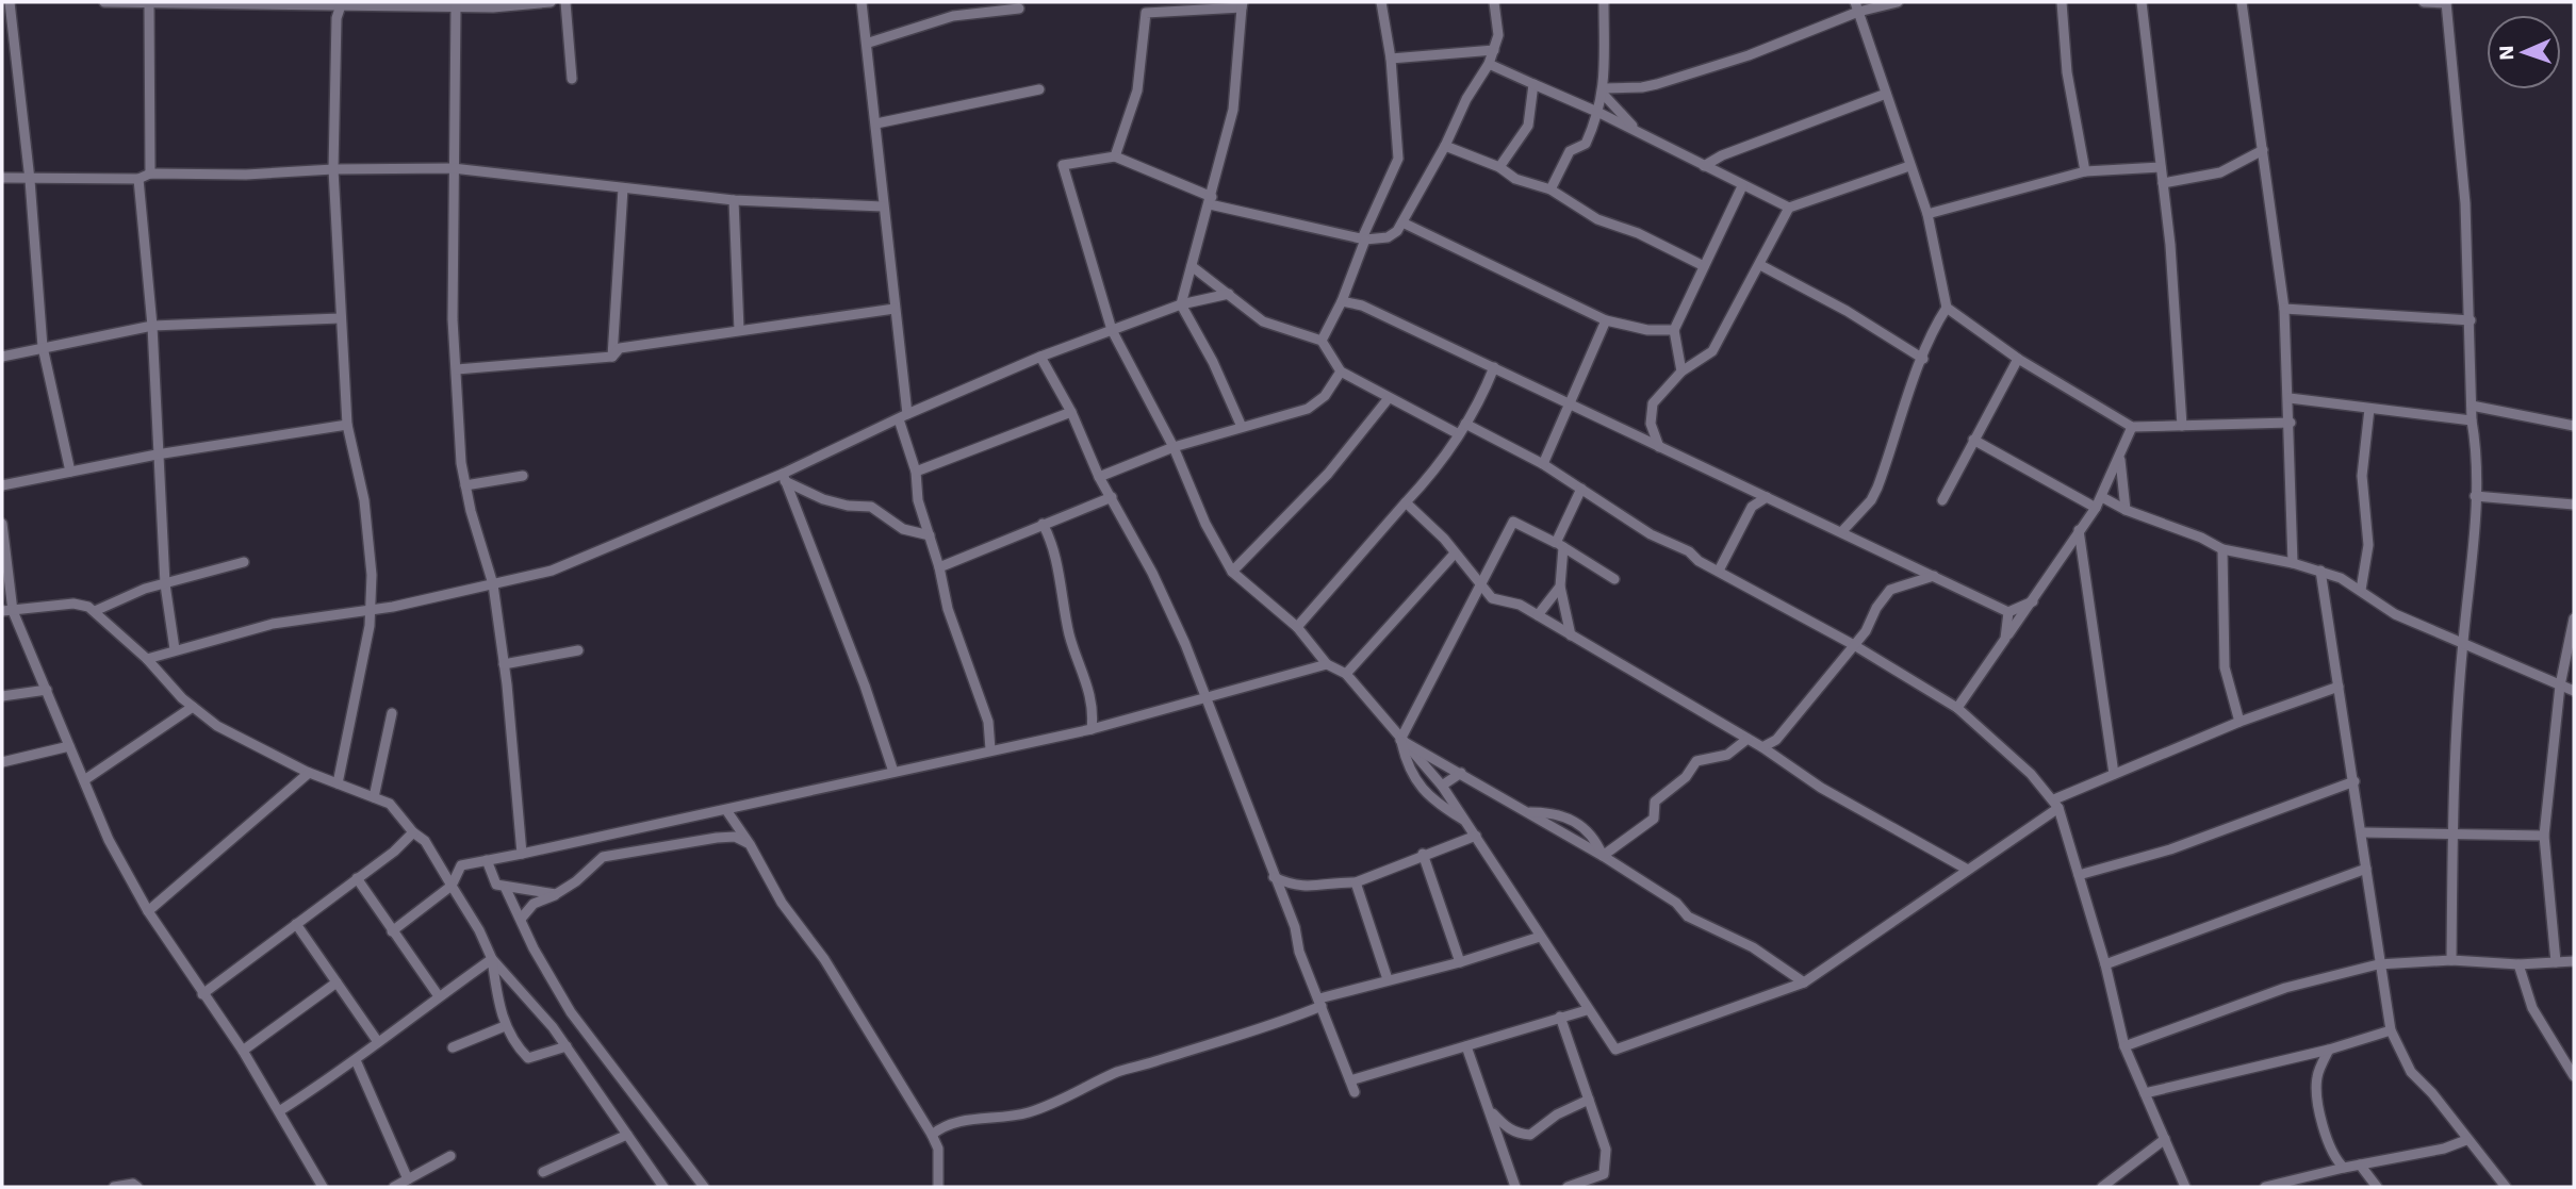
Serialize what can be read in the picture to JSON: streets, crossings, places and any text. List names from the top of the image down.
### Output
{
  "north": "left"
}
